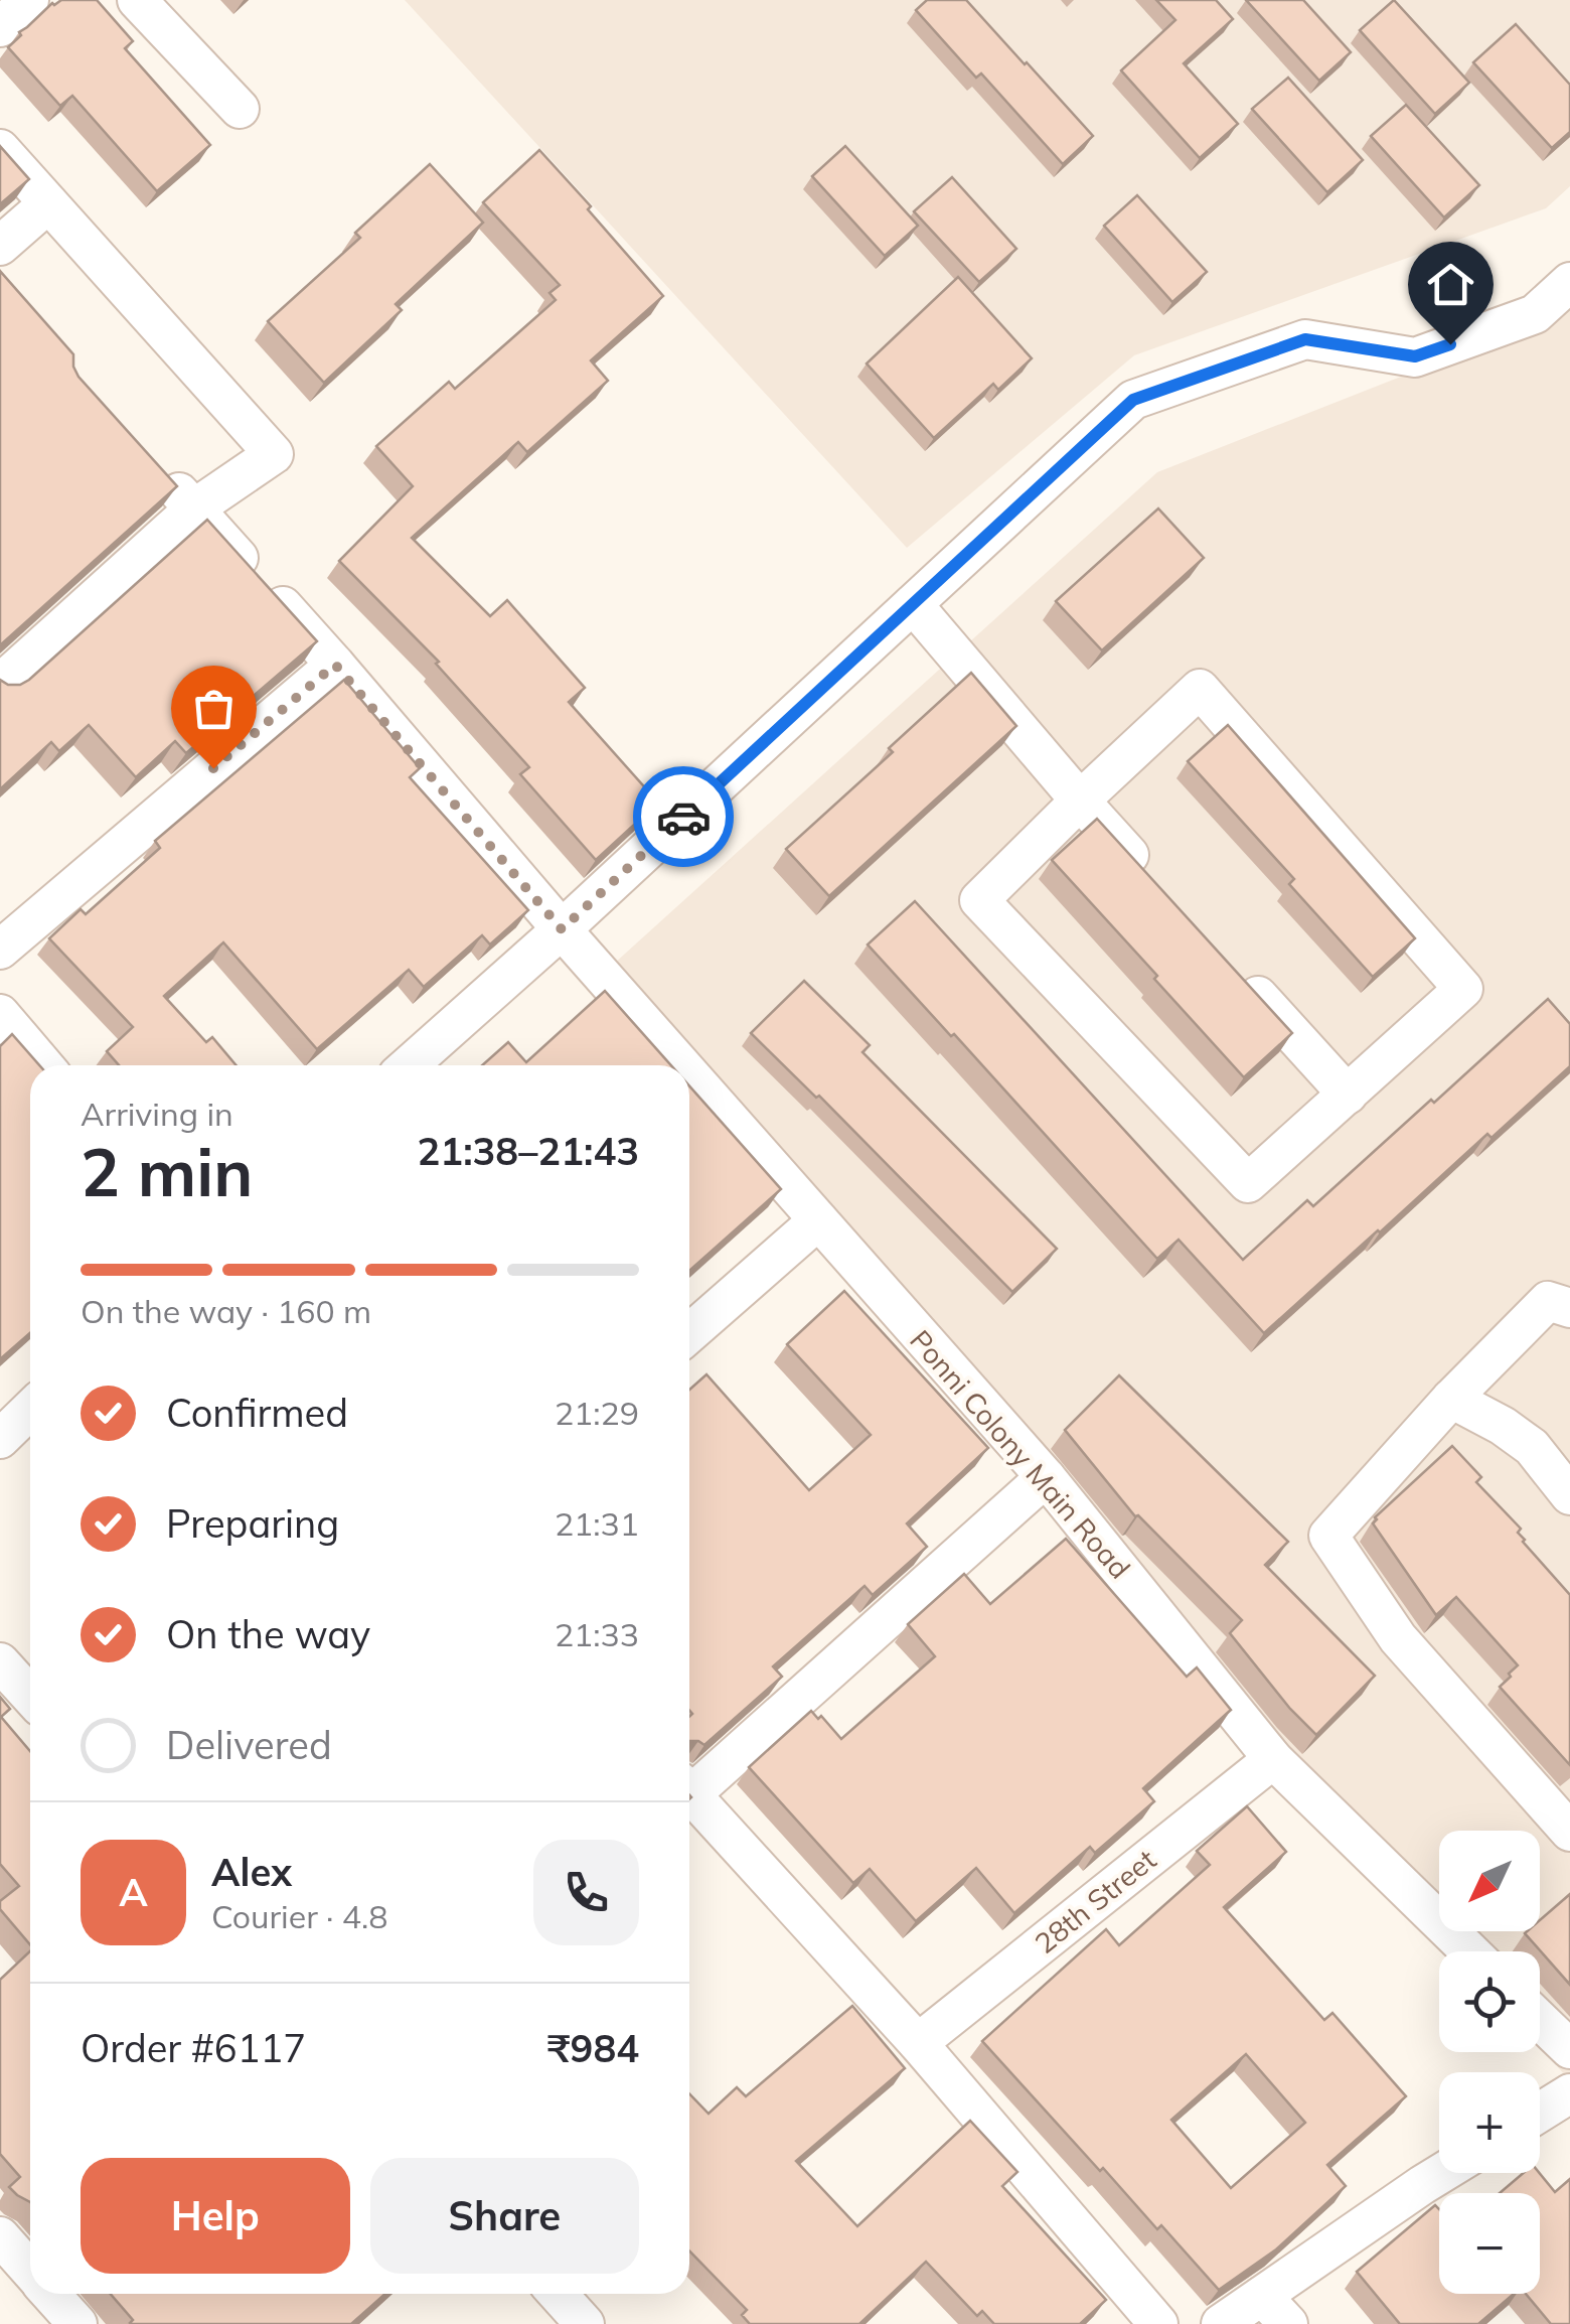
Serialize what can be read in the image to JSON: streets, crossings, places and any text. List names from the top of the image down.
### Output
{
  "streets": {
    "street": ["Ponni Colony Main Road", "28th Street"]
  },
  "crossings": [
    ["Ponni Colony Main Road", "28th Street"]
  ],
  "north": "bottom left",
  "page": {
    "heading": ["2 min", "Arriving in", "21:38–21:43"],
    "panel": [
      "Alex",
      "Courier · 4.8",
      "Order #6117",
      "₹984"
    ],
    "bar": "On the way · 160 m",
    "list": [
      ["Confirmed", "21:29"],
      ["Preparing", "21:31"],
      ["On the way", "21:33"],
      "Delivered"
    ],
    "map_buttons": ["+", "−"],
    "round": "A",
    "buttons": ["Help", "Share"]
  }
}
